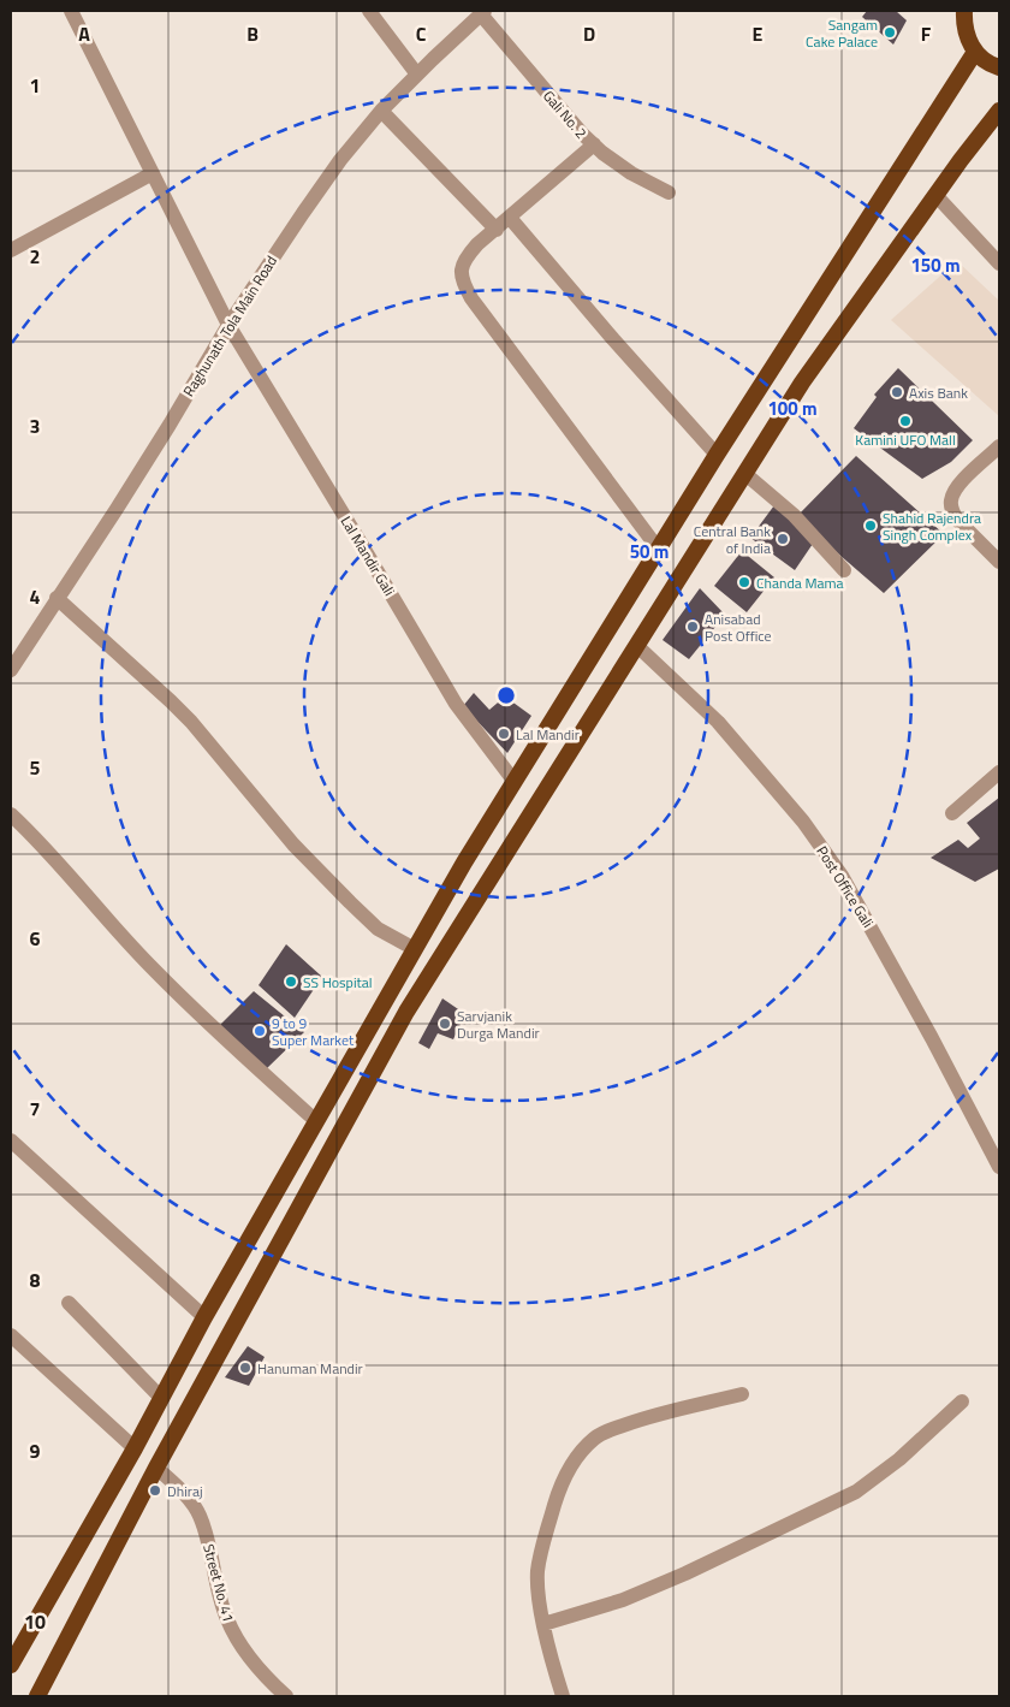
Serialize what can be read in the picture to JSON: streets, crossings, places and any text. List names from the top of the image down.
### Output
{
  "streets": {
    "street": [
      "Gali No. 2",
      "Raghunath Tola Main Road",
      "Lal Mandir Gali",
      "Post Office Gali",
      "Street No. 41"
    ]
  },
  "crossings": [
    ["Gali No. 2", "Raghunath Tola Main Road"],
    ["Raghunath Tola Main Road", "Lal Mandir Gali"]
  ],
  "places": [
    "Sangam Cake Palace",
    "Axis Bank",
    "Kamini UFO Mall",
    "Shahid Rajendra Singh Complex",
    "Central Bank of India",
    "Chanda Mama",
    "Anisabad Post Office",
    "Lal Mandir",
    "SS Hospital",
    "Sarvjanik Durga Mandir",
    "9 to 9 Super Market",
    "Hanuman Mandir",
    "Dhiraj"
  ],
  "grid": {
    "columns": [
      "A",
      "B",
      "C",
      "D",
      "E",
      "F"
    ],
    "rows": [
      "1",
      "2",
      "3",
      "4",
      "5",
      "6",
      "7",
      "8",
      "9",
      "10"
    ]
  },
  "rings": ["150 m", "100 m", "50 m"]
}
